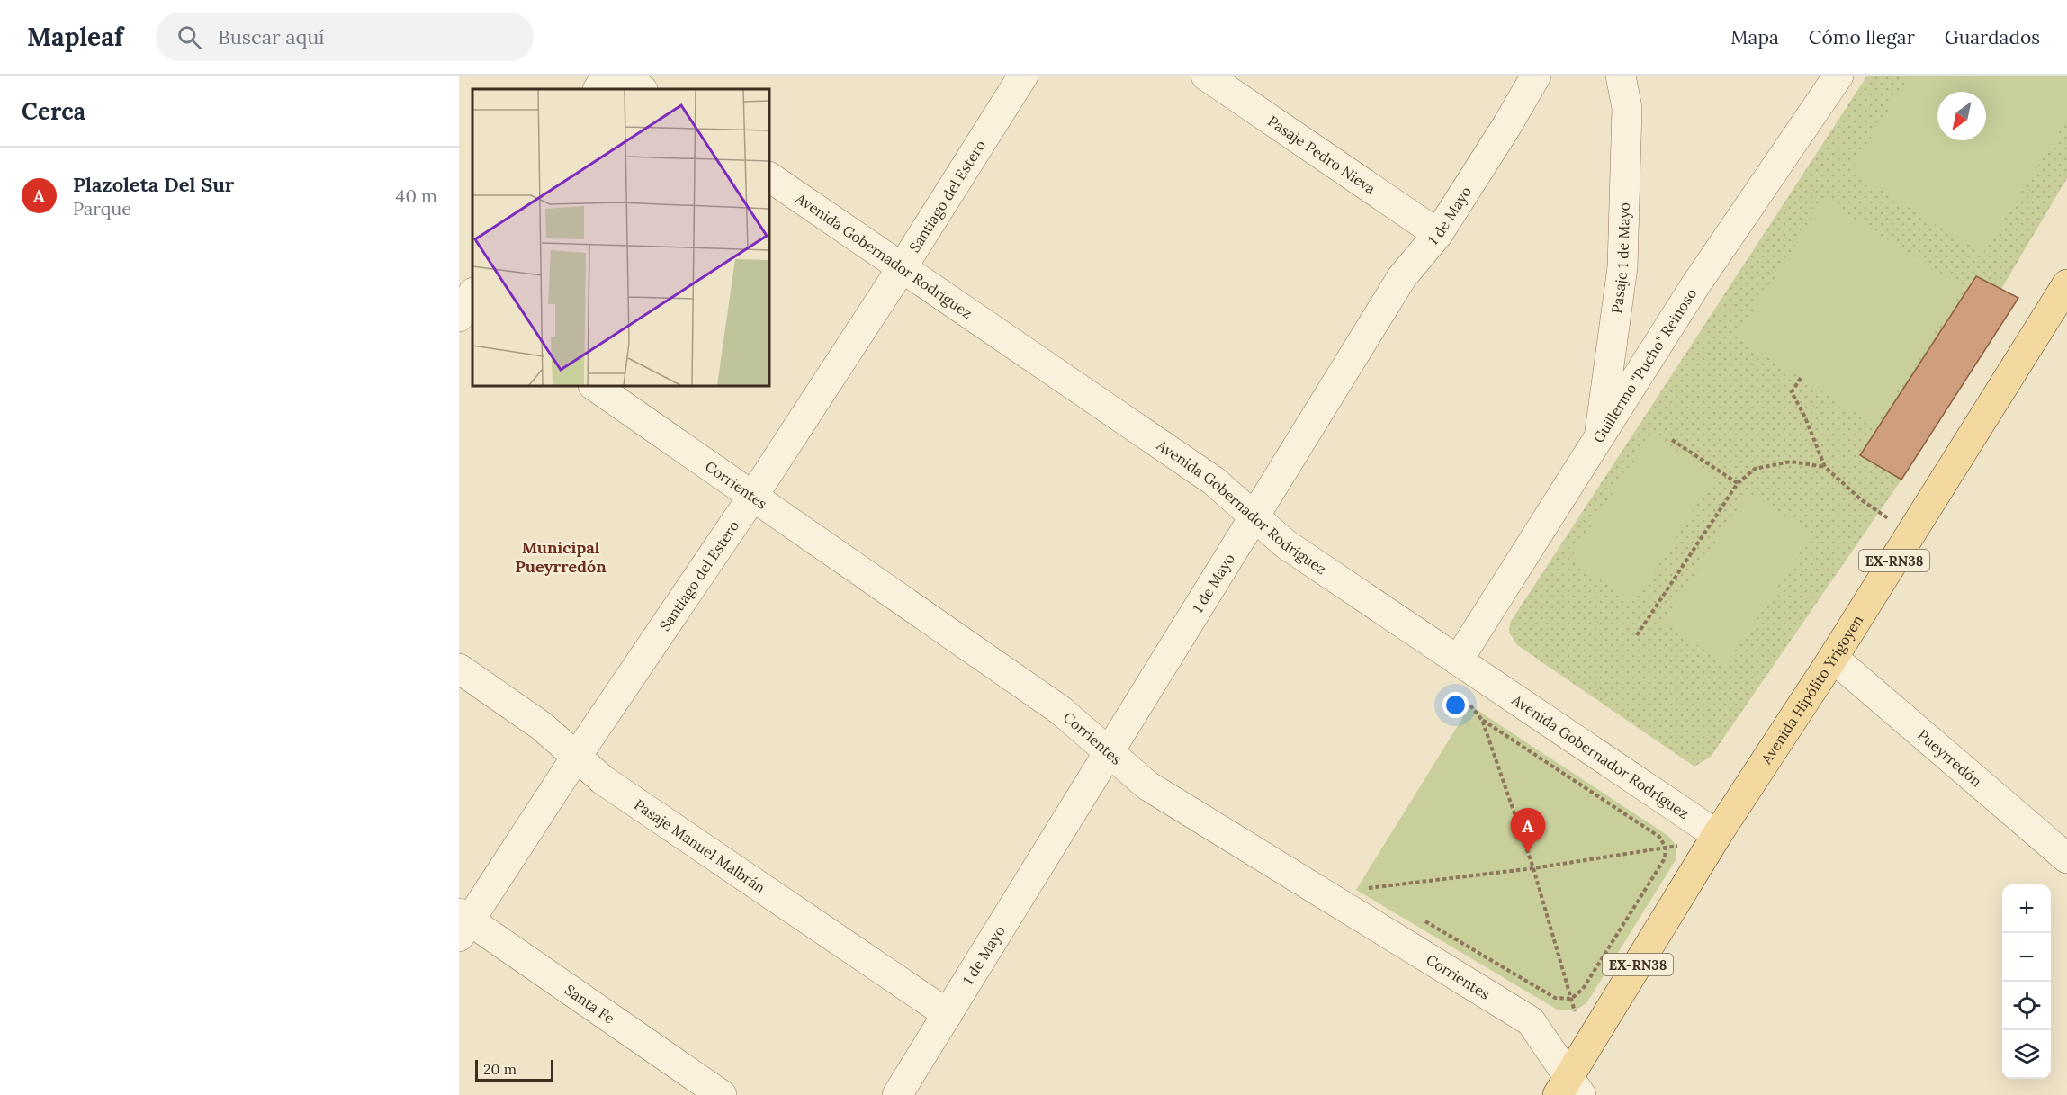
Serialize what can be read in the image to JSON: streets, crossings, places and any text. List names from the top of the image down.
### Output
{
  "streets": {
    "main road": ["EX-RN38", "Avenida Hipólito Yrigoyen"],
    "street": [
      "Pasaje Pedro Nieva",
      "Santiago del Estero",
      "1 de Mayo",
      "Avenida Gobernador Rodríguez",
      "Pasaje 1 de Mayo",
      "Guillermo \"Pucho\" Reinoso",
      "Corrientes",
      "Pueyrredón",
      "Pasaje Manuel Malbrán",
      "Santa Fe"
    ]
  },
  "crossings": [
    ["Pasaje Pedro Nieva", "1 de Mayo"],
    ["Santiago del Estero", "Avenida Gobernador Rodríguez"],
    ["Santiago del Estero", "Corrientes"],
    ["Santiago del Estero", "Pasaje Manuel Malbrán"],
    ["Santiago del Estero", "Santa Fe"],
    ["1 de Mayo", "Avenida Gobernador Rodríguez"],
    ["1 de Mayo", "Corrientes"],
    ["1 de Mayo", "Pasaje Manuel Malbrán"],
    ["Avenida Gobernador Rodríguez", "Guillermo \"Pucho\" Reinoso"],
    ["Avenida Gobernador Rodríguez", "Avenida Hipólito Yrigoyen"],
    ["Pasaje 1 de Mayo", "Guillermo \"Pucho\" Reinoso"],
    ["Corrientes", "Avenida Hipólito Yrigoyen"],
    ["Avenida Hipólito Yrigoyen", "Pueyrredón"]
  ],
  "districts": ["Municipal Pueyrredón"],
  "scale_bar": "20 m",
  "north": "bottom left",
  "page": {
    "header": "Mapleaf",
    "search": "Buscar aquí",
    "nav": ["Mapa", "Cómo llegar", "Guardados"],
    "heading": "Cerca",
    "list": [
      {
        "mark": "A",
        "name": "Plazoleta Del Sur",
        "note": "Parque",
        "value": "40 m"
      }
    ],
    "pins": "A",
    "map_buttons": ["+", "−"],
    "scale": "20 m"
  }
}
